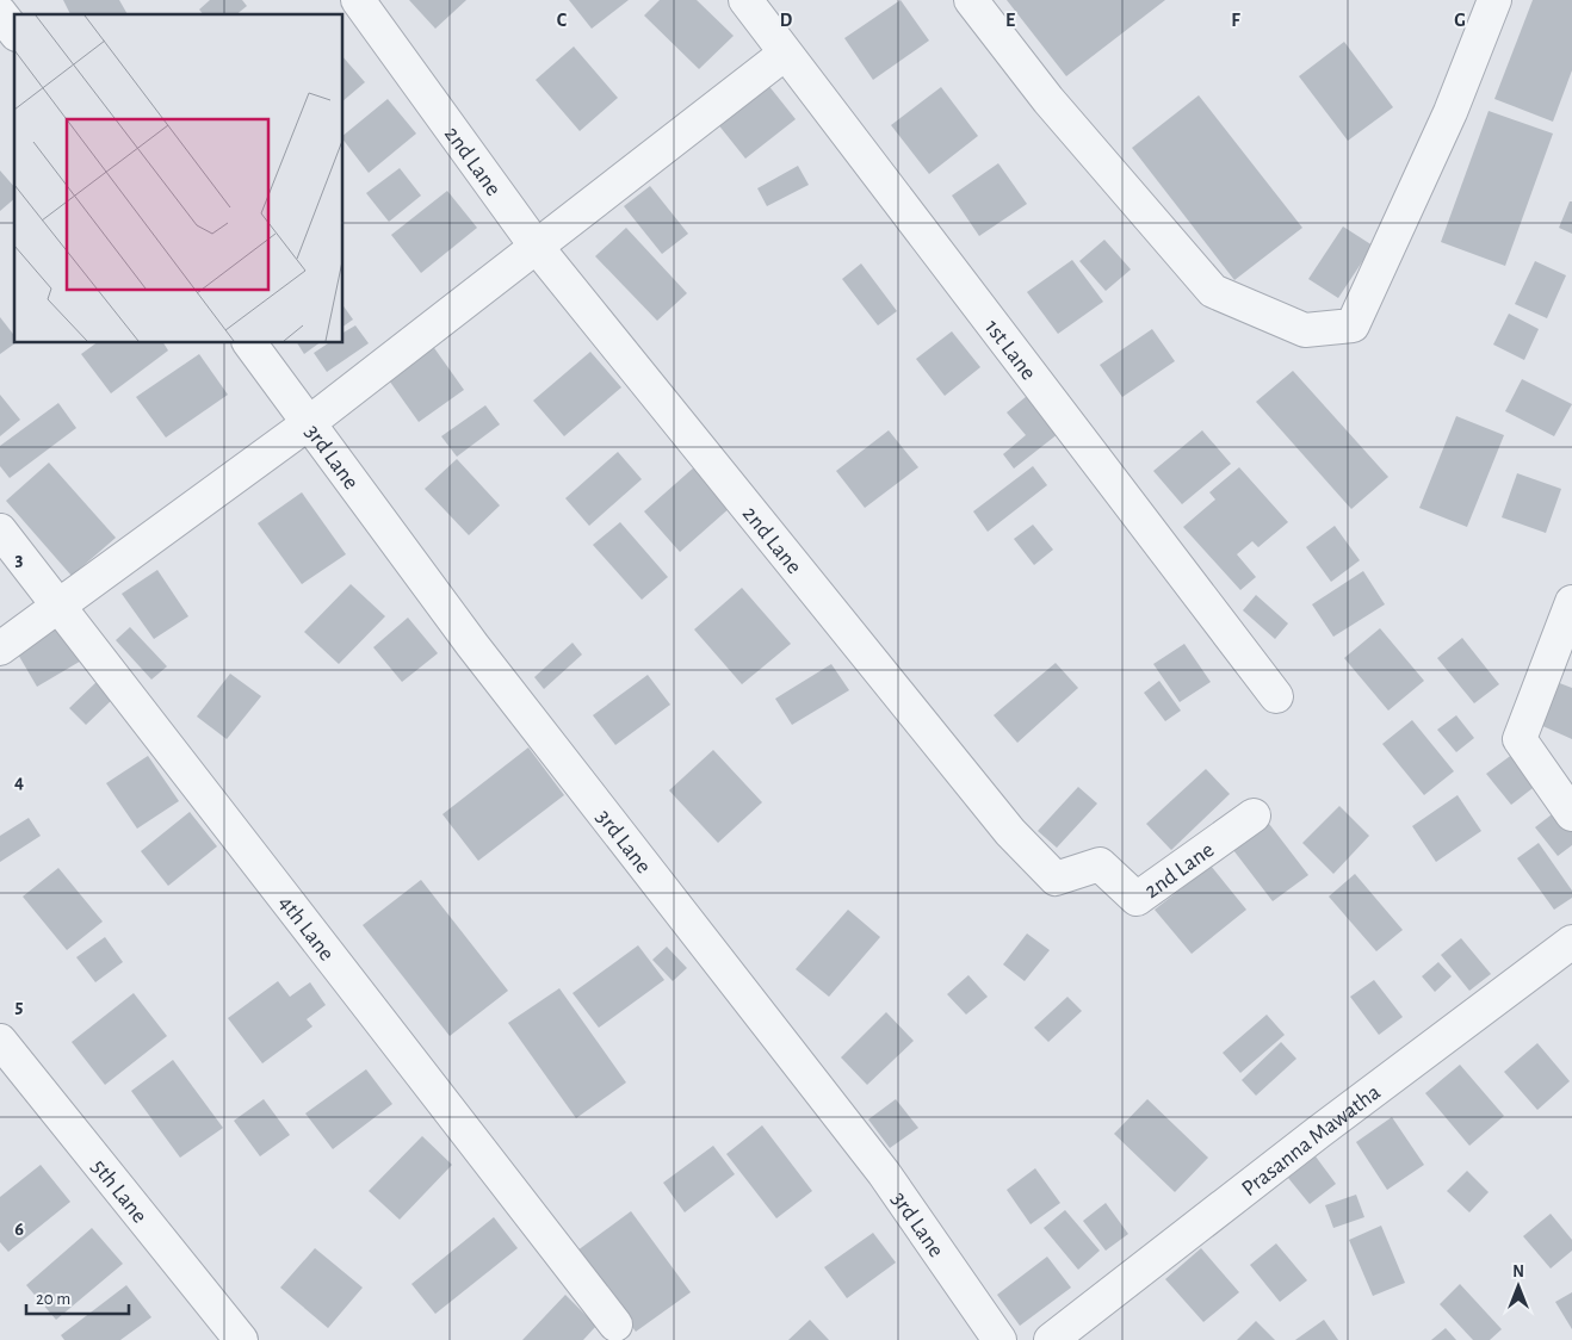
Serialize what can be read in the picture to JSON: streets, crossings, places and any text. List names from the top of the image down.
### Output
{
  "streets": {
    "street": [
      "2nd Lane",
      "1st Lane",
      "3rd Lane",
      "4th Lane",
      "Prasanna Mawatha",
      "5th Lane"
    ]
  },
  "scale_bar": "20 m",
  "north": "top",
  "grid": {
    "columns": [
      "C",
      "D",
      "E",
      "F",
      "G"
    ],
    "rows": [
      "3",
      "4",
      "5",
      "6"
    ]
  }
}
